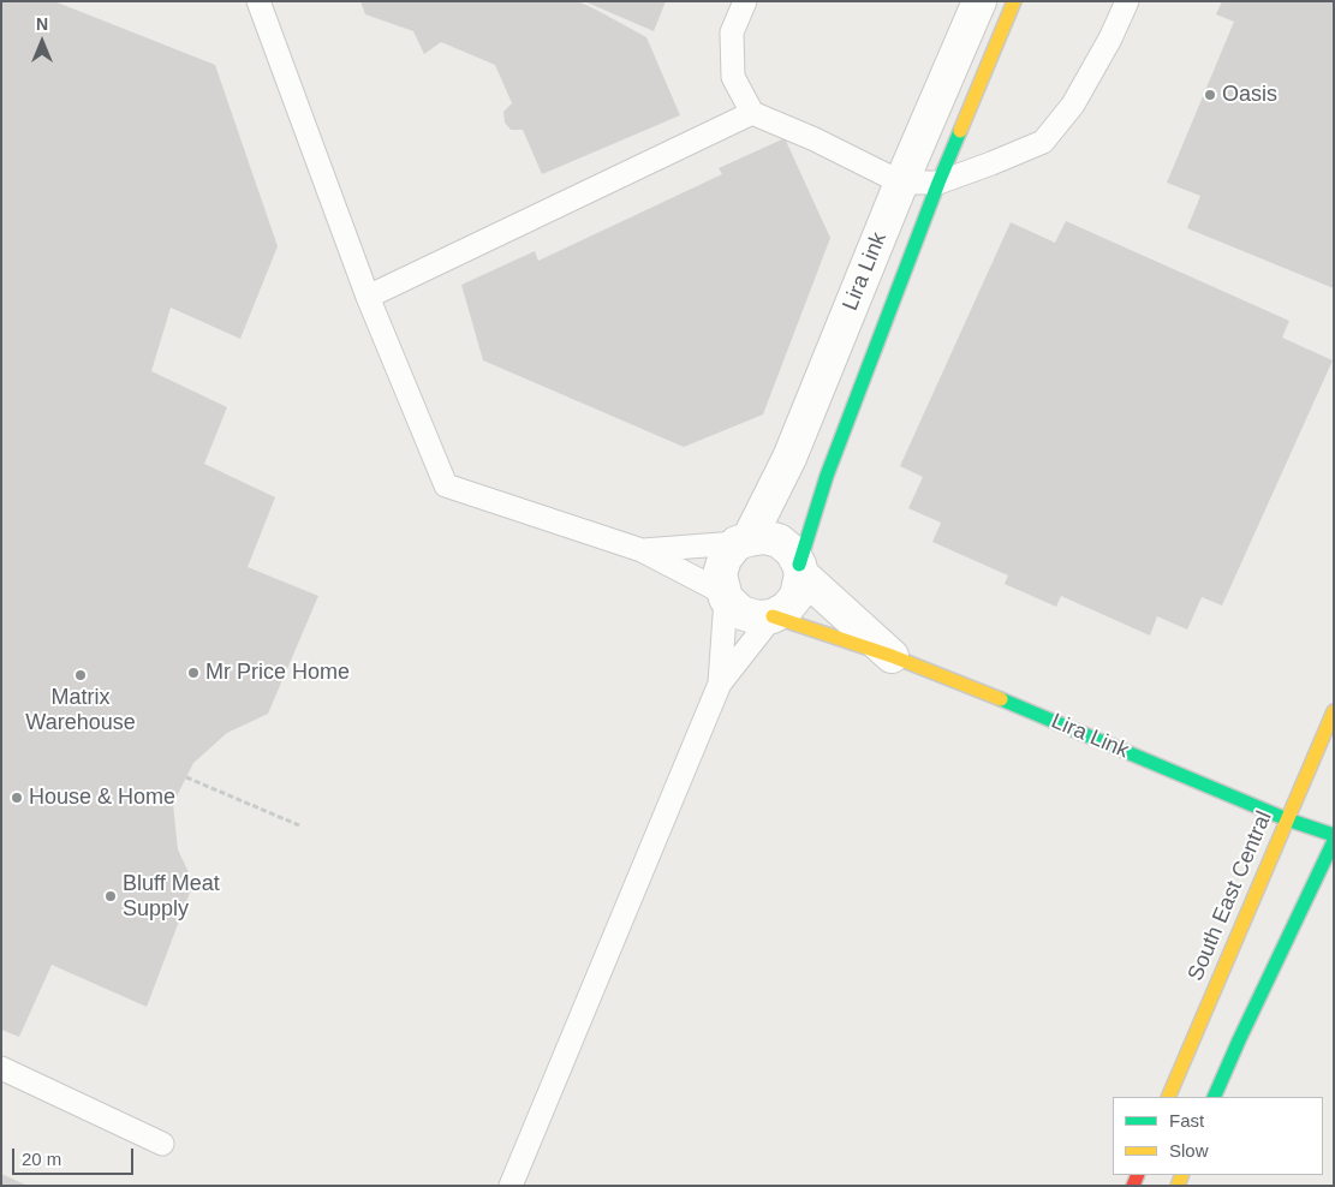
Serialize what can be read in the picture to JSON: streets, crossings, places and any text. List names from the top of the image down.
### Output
{
  "streets": {
    "street": ["Lira Link", "South East Central"]
  },
  "crossings": [
    ["Lira Link", "South East Central"]
  ],
  "places": [
    "Oasis",
    "Mr Price Home",
    "Matrix Warehouse",
    "House & Home",
    "Bluff Meat Supply"
  ],
  "legend": ["Fast", "Slow"],
  "scale_bar": "20 m",
  "north": "top"
}
